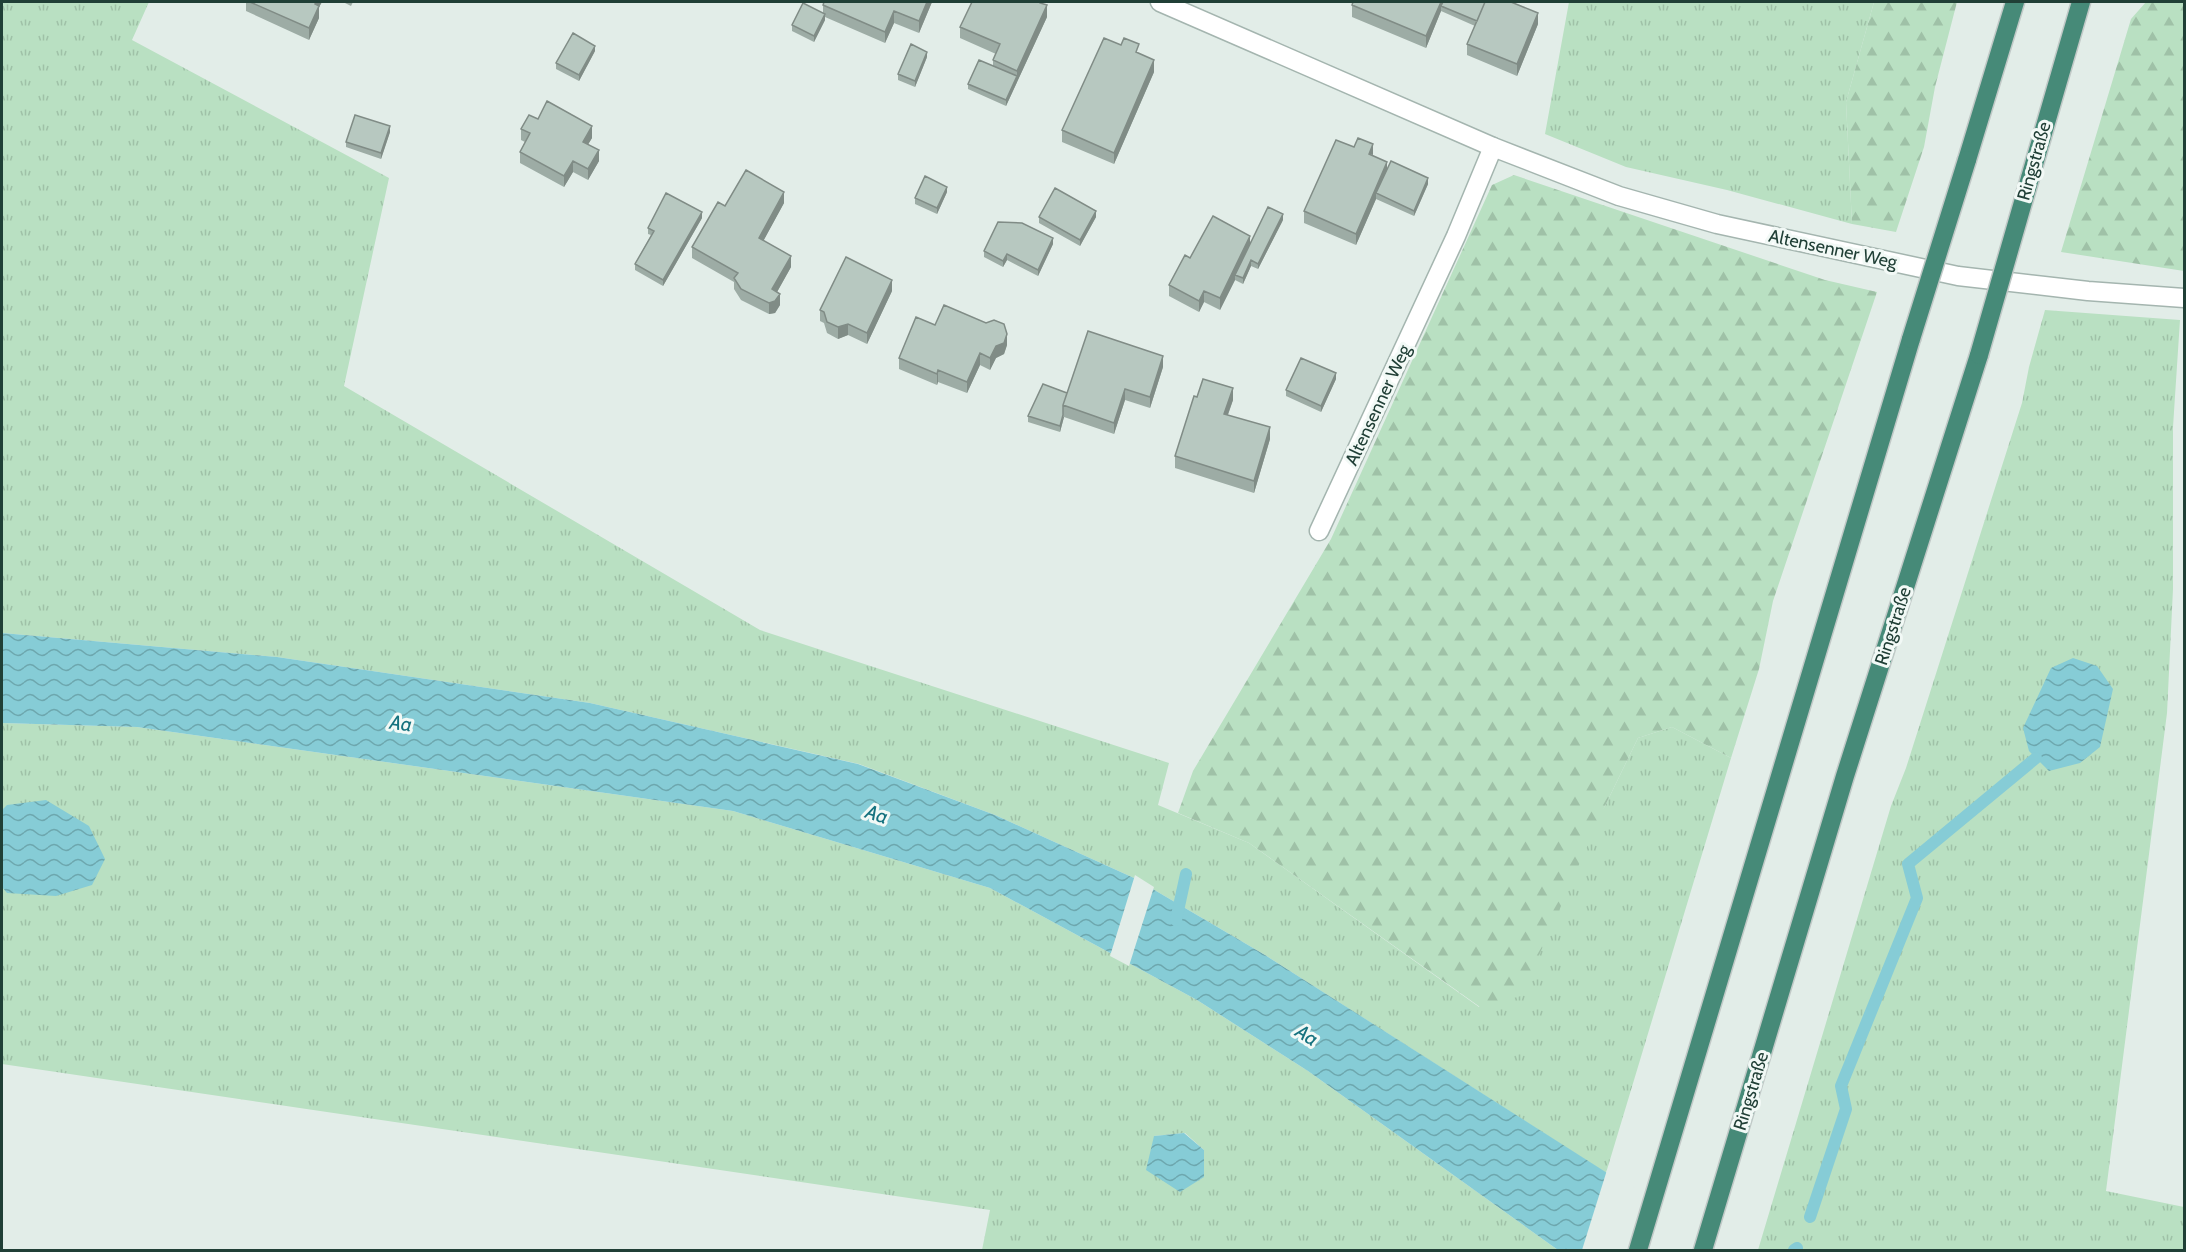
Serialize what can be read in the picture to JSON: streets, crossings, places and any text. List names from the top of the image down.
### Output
{
  "streets": {
    "highway": ["Ringstraße"],
    "street": ["Altensenner Weg"]
  },
  "water": ["Aa"]
}
